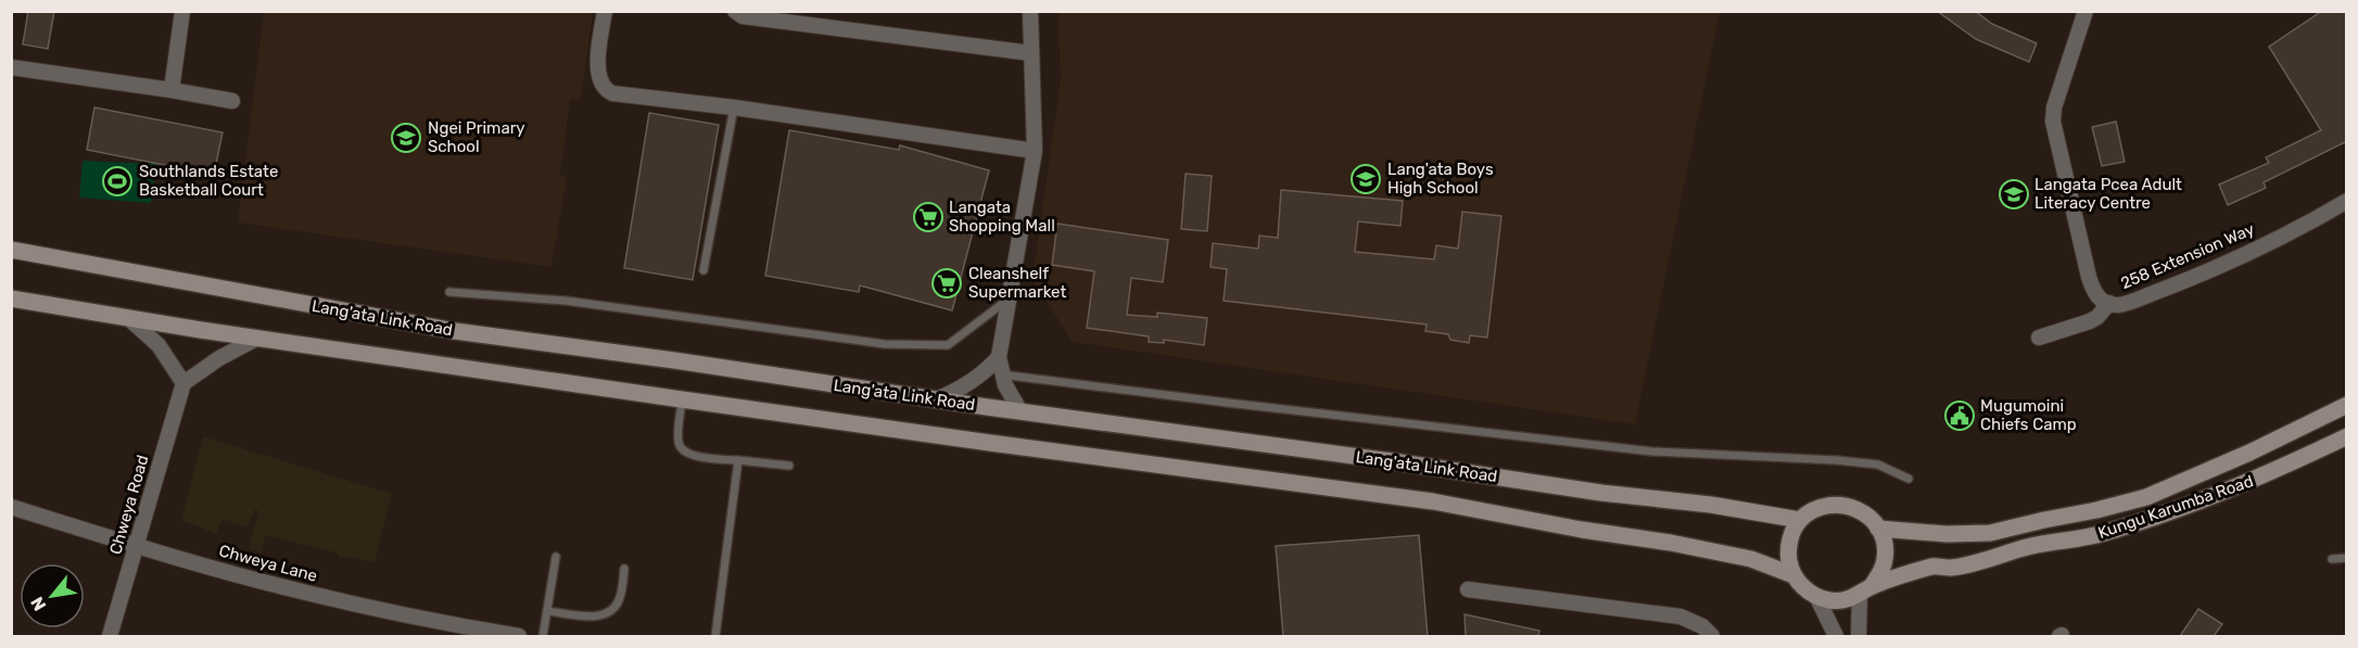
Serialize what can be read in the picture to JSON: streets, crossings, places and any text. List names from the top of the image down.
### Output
{
  "streets": {
    "main road": ["Lang'ata Link Road", "Kungu Karumba Road"],
    "street": ["258 Extension Way", "Chweya Road", "Chweya Lane"]
  },
  "crossings": [
    ["Lang'ata Link Road", "Kungu Karumba Road"],
    ["Chweya Road", "Chweya Lane"]
  ],
  "places": {
    "school or university": ["Ngei Primary School", "Lang'ata Boys High School", "Langata Pcea Adult Literacy Centre"],
    "sports": ["Southlands Estate Basketball Court"],
    "supermarket": ["Langata Shopping Mall", "Cleanshelf Supermarket"],
    "public building": ["Mugumoini Chiefs Camp"]
  },
  "north": "bottom left"
}
